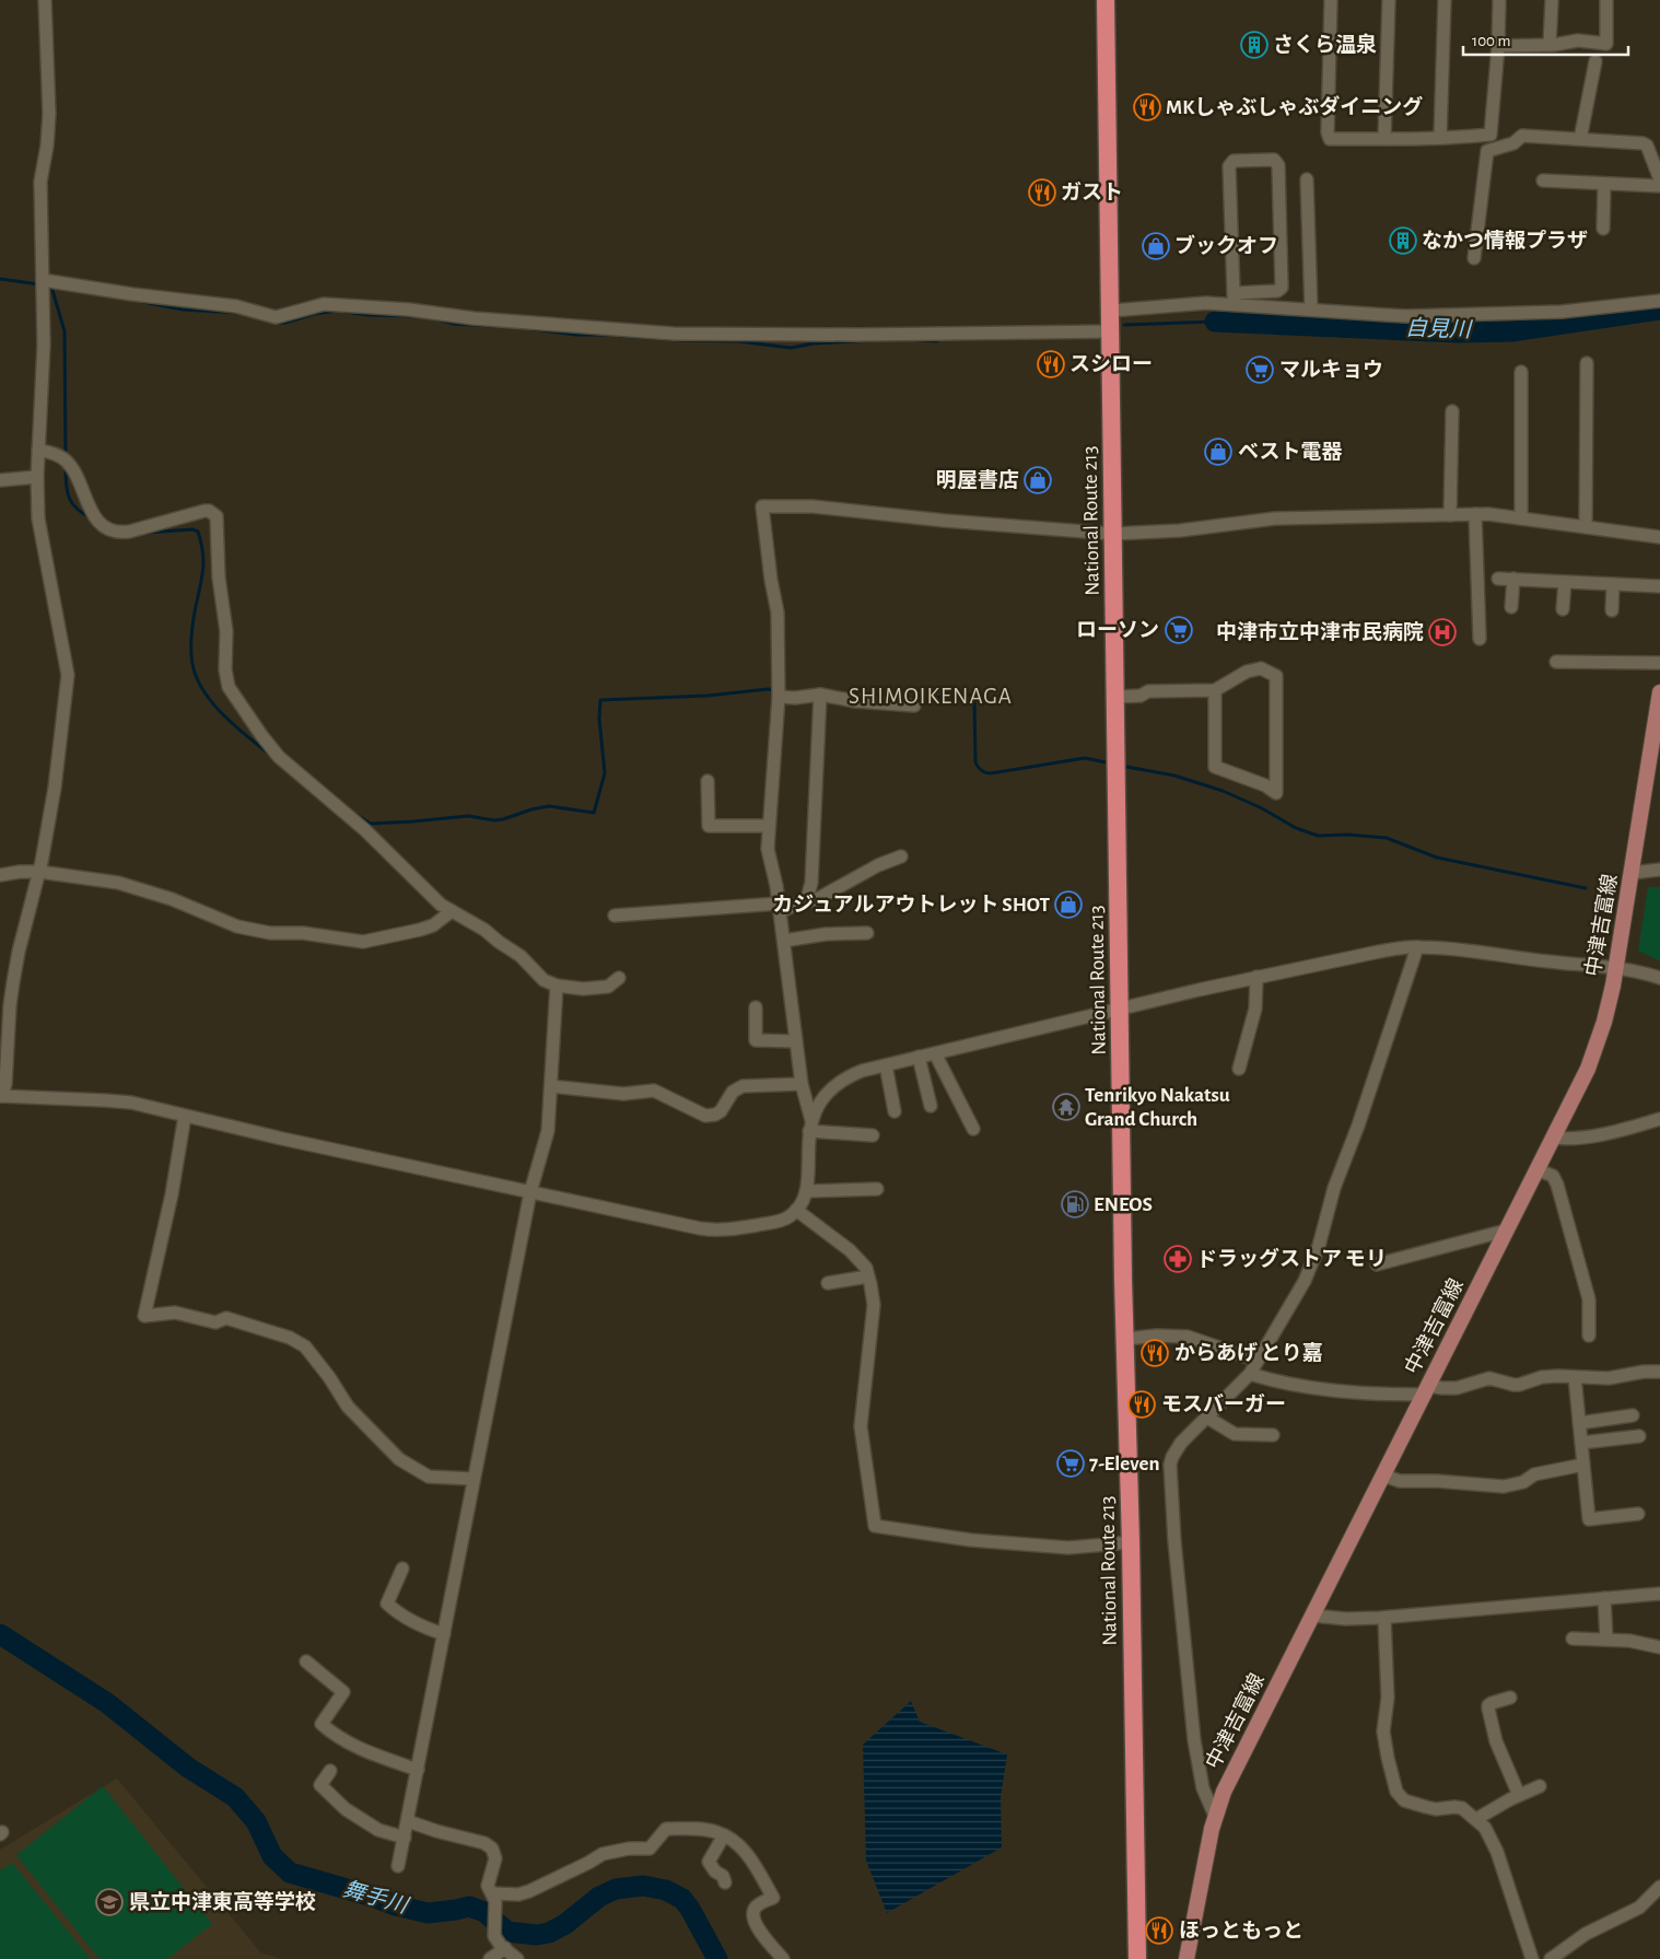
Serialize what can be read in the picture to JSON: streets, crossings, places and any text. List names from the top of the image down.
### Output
{
  "streets": {
    "highway": ["National Route 213"],
    "main road": ["中津吉富線"]
  },
  "districts": ["SHIMOIKENAGA"],
  "water": ["自見川", "舞手川"],
  "places": {
    "building": ["さくら温泉", "なかつ情報プラザ"],
    "restaurant": [
      "MKしゃぶしゃぶダイニング",
      "ガスト",
      "スシロー",
      "からあげ とり嘉",
      "モスバーガー",
      "ほっともっと"
    ],
    "shop": [
      "ブックオフ",
      "ベスト電器",
      "明屋書店",
      "カジュアルアウトレット SHOT"
    ],
    "supermarket": ["マルキョウ", "ローソン", "7-Eleven"],
    "hospital": ["中津市立中津市民病院"],
    "temple": ["Tenrikyo Nakatsu Grand Church"],
    "fuel station": ["ENEOS"],
    "pharmacy": ["ドラッグストア モリ"],
    "school or university": ["県立中津東高等学校"]
  },
  "scale_bar": "100 m"
}
